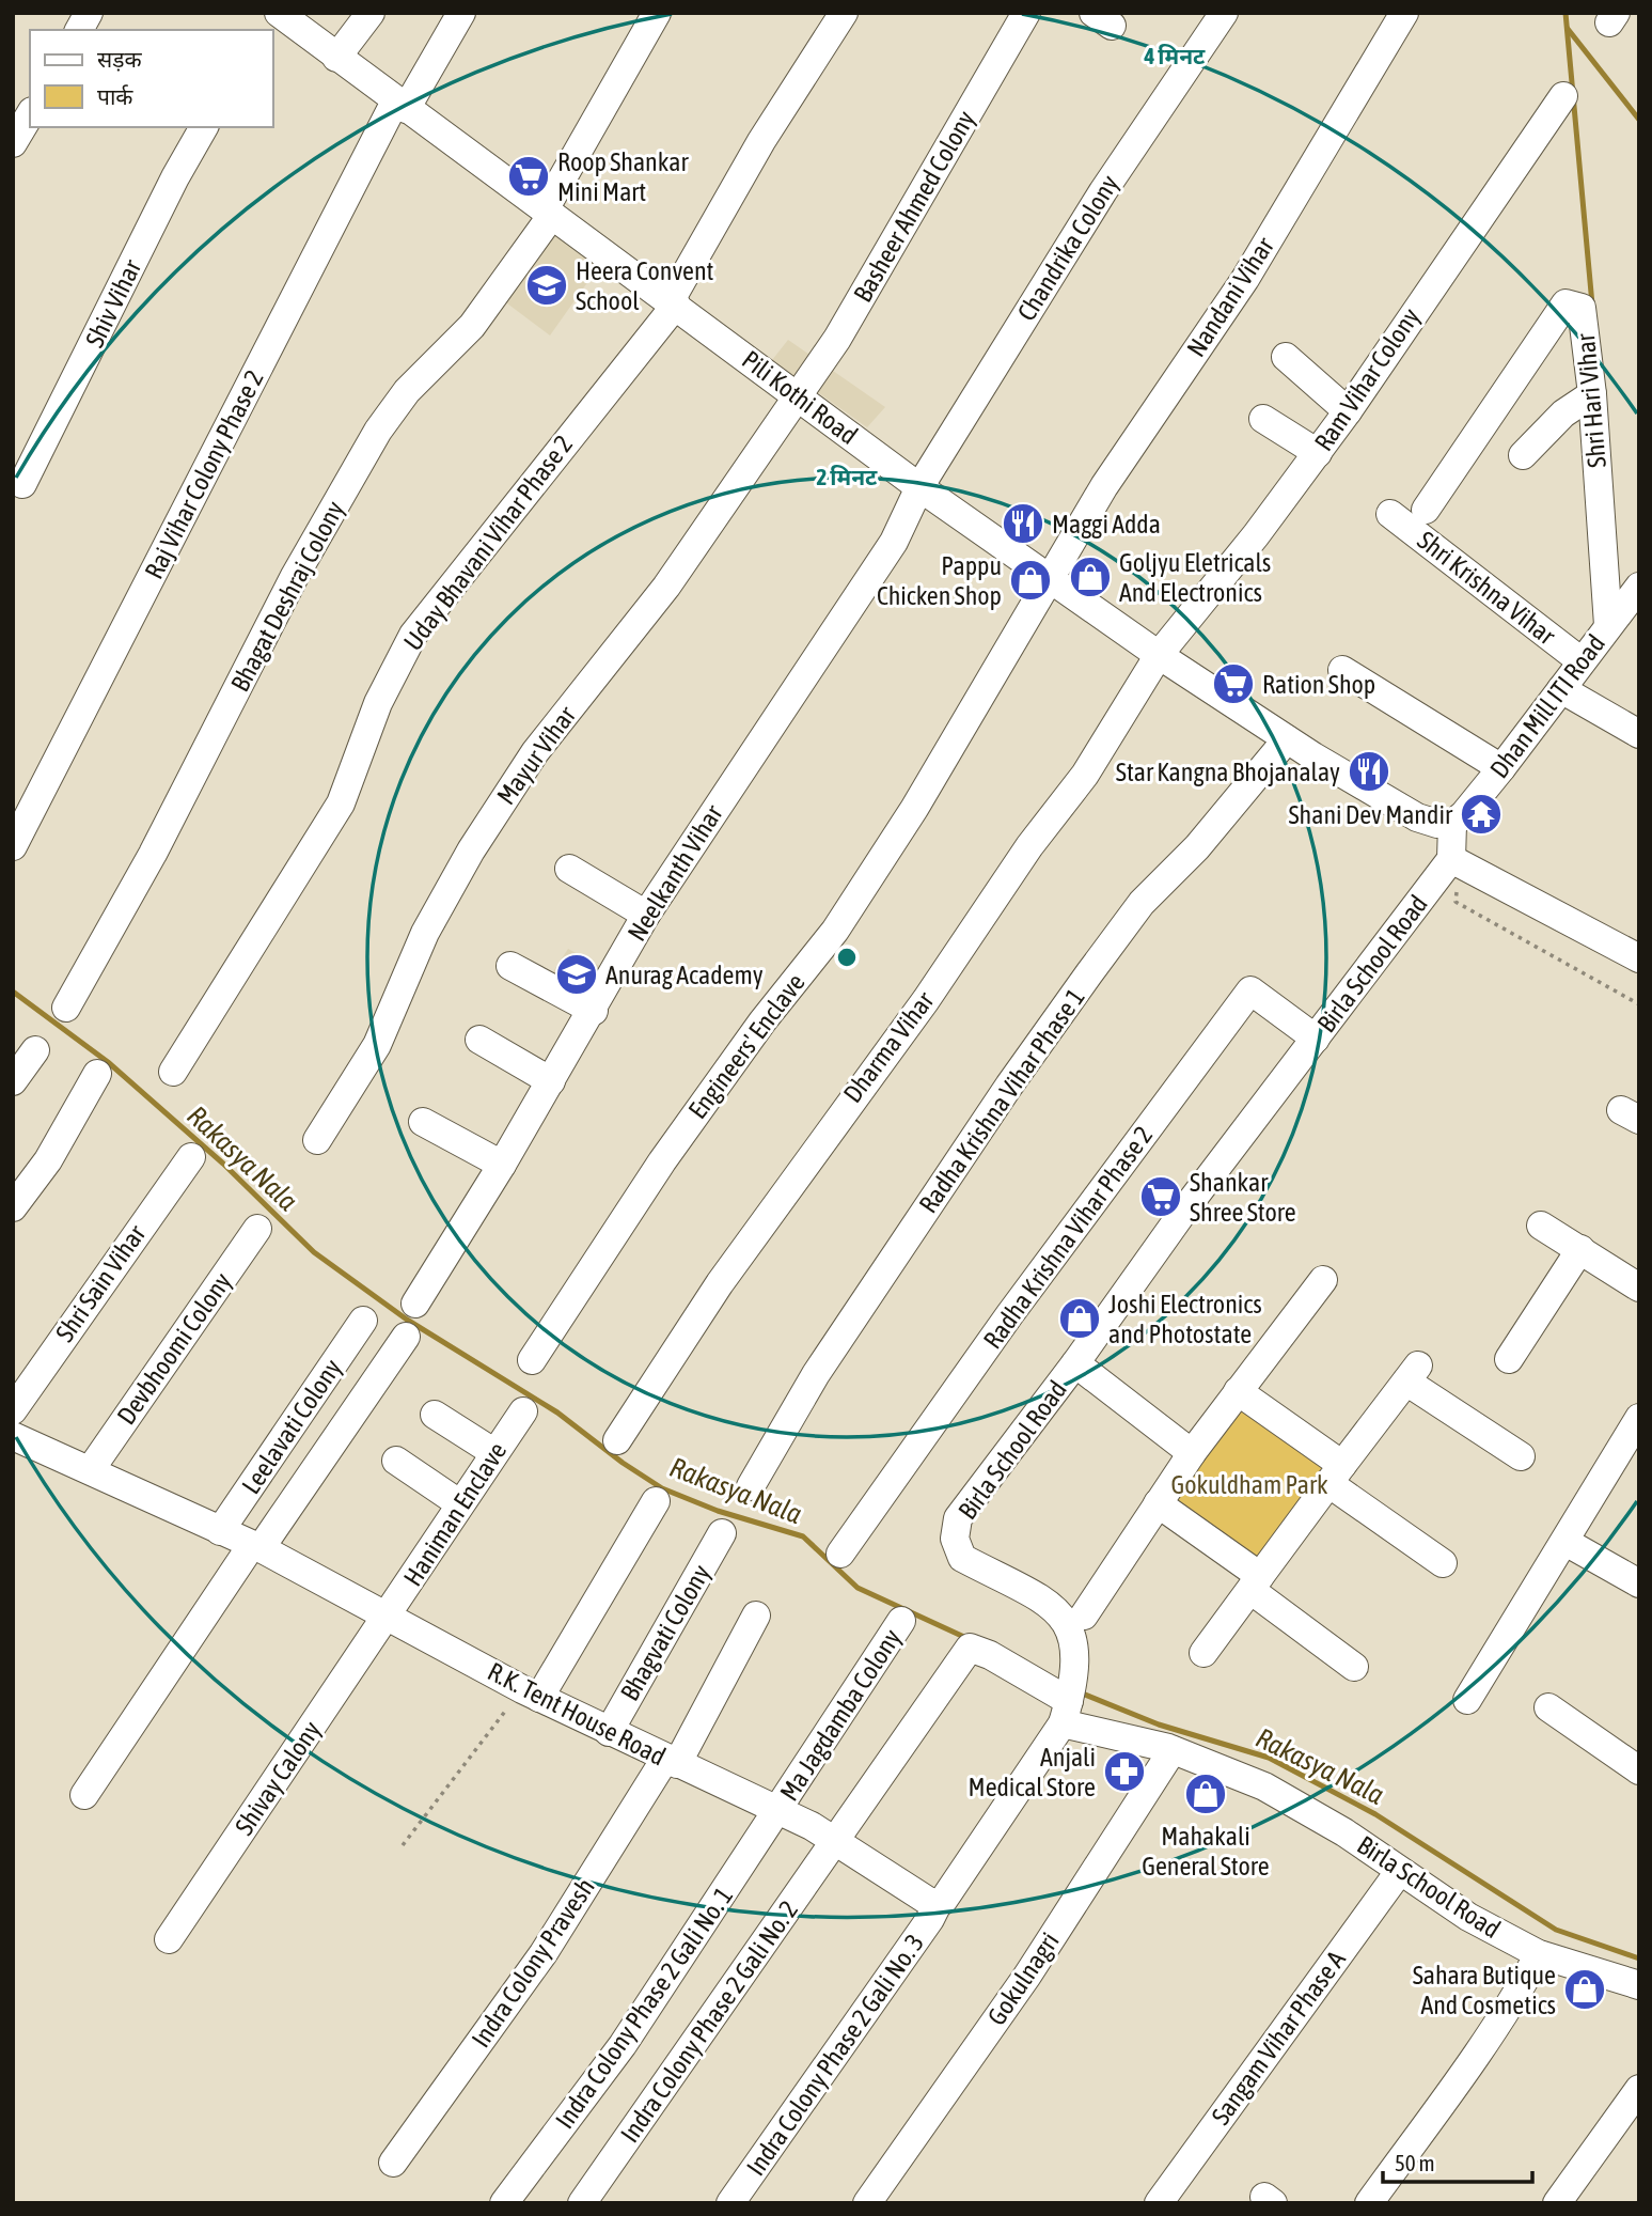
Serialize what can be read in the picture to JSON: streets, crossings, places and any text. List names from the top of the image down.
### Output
{
  "streets": {
    "street": [
      "Basheer Ahmed Colony",
      "Chandrika Colony",
      "Nandani Vihar",
      "Shiv Vihar",
      "Ram Vihar Colony",
      "Pili Kothi Road",
      "Shri Hari Vihar",
      "Raj Vihar Colony Phase 2",
      "Uday Bhavani Vihar Phase 2",
      "Shri Krishna Vihar",
      "Bhagat Deshraj Colony",
      "Dhan Mill ITI Road",
      "Mayur Vihar",
      "Neelkanth Vihar",
      "Birla School Road",
      "Engineers' Enclave",
      "Dharma Vihar",
      "Radha Krishna Vihar Phase 1",
      "Radha Krishna Vihar Phase 2",
      "Shri Sain Vihar",
      "Devbhoomi Colony",
      "Leelavati Colony",
      "Haniman Enclave",
      "Bhagvati Colony",
      "R.K. Tent House Road",
      "Ma Jagdamba Colony",
      "Shivay Calony",
      "Indra Colony Pravesh",
      "Gokulnagri",
      "Indra Colony Phase 2 Gali No. 1",
      "Indra Colony Phase 2 Gali No. 2",
      "Sangam Vihar Phase A",
      "Indra Colony Phase 2 Gali No. 3"
    ]
  },
  "crossings": [
    ["Basheer Ahmed Colony", "Pili Kothi Road"],
    ["Basheer Ahmed Colony", "Mayur Vihar"],
    ["Chandrika Colony", "Pili Kothi Road"],
    ["Chandrika Colony", "Neelkanth Vihar"],
    ["Nandani Vihar", "Pili Kothi Road"],
    ["Nandani Vihar", "Engineers' Enclave"],
    ["Ram Vihar Colony", "Pili Kothi Road"],
    ["Ram Vihar Colony", "Dharma Vihar"],
    ["Pili Kothi Road", "Raj Vihar Colony Phase 2"],
    ["Pili Kothi Road", "Uday Bhavani Vihar Phase 2"],
    ["Pili Kothi Road", "Bhagat Deshraj Colony"],
    ["Pili Kothi Road", "Dhan Mill ITI Road"],
    ["Pili Kothi Road", "Mayur Vihar"],
    ["Pili Kothi Road", "Neelkanth Vihar"],
    ["Pili Kothi Road", "Engineers' Enclave"],
    ["Pili Kothi Road", "Dharma Vihar"],
    ["Pili Kothi Road", "Radha Krishna Vihar Phase 1"],
    ["Shri Hari Vihar", "Dhan Mill ITI Road"],
    ["Shri Krishna Vihar", "Dhan Mill ITI Road"],
    ["Birla School Road", "Radha Krishna Vihar Phase 2"],
    ["Birla School Road", "Gokulnagri"],
    ["Birla School Road", "Indra Colony Phase 2 Gali No. 2"],
    ["Birla School Road", "Sangam Vihar Phase A"],
    ["Devbhoomi Colony", "R.K. Tent House Road"],
    ["Leelavati Colony", "R.K. Tent House Road"],
    ["Haniman Enclave", "R.K. Tent House Road"],
    ["Haniman Enclave", "Shivay Calony"],
    ["Bhagvati Colony", "R.K. Tent House Road"],
    ["R.K. Tent House Road", "Ma Jagdamba Colony"],
    ["R.K. Tent House Road", "Shivay Calony"],
    ["R.K. Tent House Road", "Indra Colony Pravesh"],
    ["R.K. Tent House Road", "Indra Colony Phase 2 Gali No. 1"],
    ["R.K. Tent House Road", "Indra Colony Phase 2 Gali No. 2"],
    ["R.K. Tent House Road", "Indra Colony Phase 2 Gali No. 3"],
    ["Ma Jagdamba Colony", "Indra Colony Phase 2 Gali No. 1"]
  ],
  "water": ["Rakasya Nala"],
  "parks": ["Gokuldham Park"],
  "places": {
    "supermarket": ["Roop Shankar Mini Mart", "Ration Shop", "Shankar Shree Store"],
    "school or university": ["Heera Convent School", "Anurag Academy"],
    "restaurant": ["Maggi Adda", "Star Kangna Bhojanalay"],
    "shop": [
      "Goljyu Eletricals And Electronics",
      "Pappu Chicken Shop",
      "Joshi Electronics and Photostate",
      "Mahakali General Store",
      "Sahara Butique And Cosmetics"
    ],
    "temple": ["Shani Dev Mandir"],
    "pharmacy": ["Anjali Medical Store"]
  },
  "legend": ["सड़क", "पार्क"],
  "scale_bar": "50 m",
  "rings": ["4 मिनट", "2 मिनट"]
}
